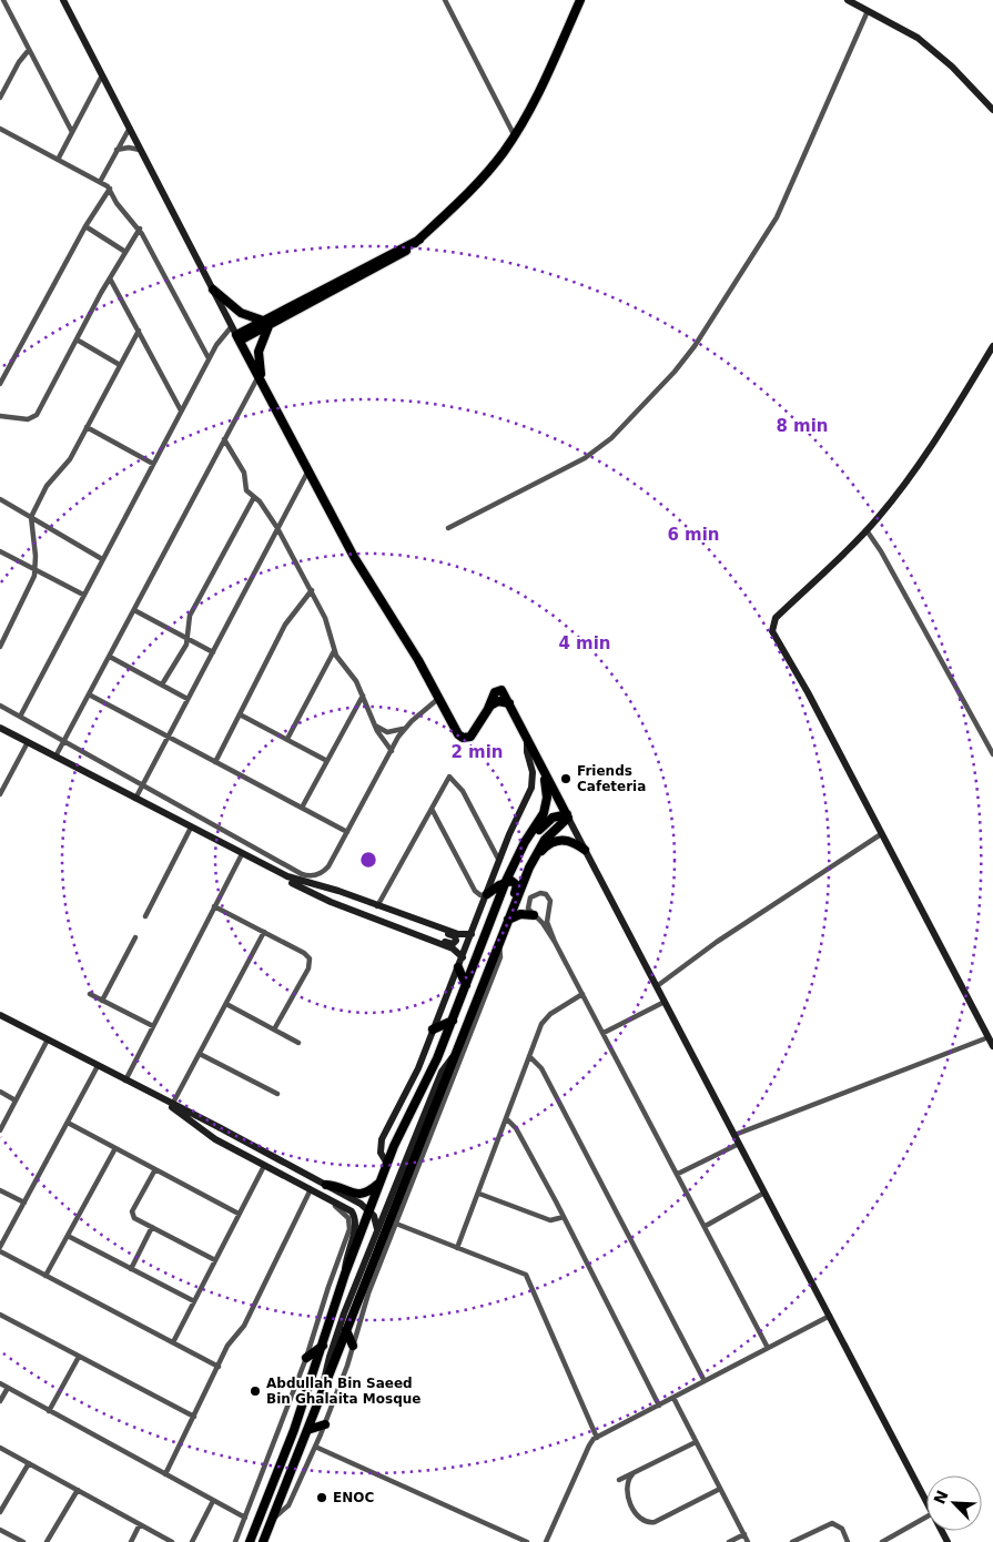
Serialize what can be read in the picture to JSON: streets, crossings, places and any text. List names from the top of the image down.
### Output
{
  "places": ["Friends Cafeteria", "Abdullah Bin Saeed Bin Ghalaita Mosque", "ENOC"],
  "north": "top left",
  "rings": [
    "8 min",
    "6 min",
    "4 min",
    "2 min"
  ]
}
